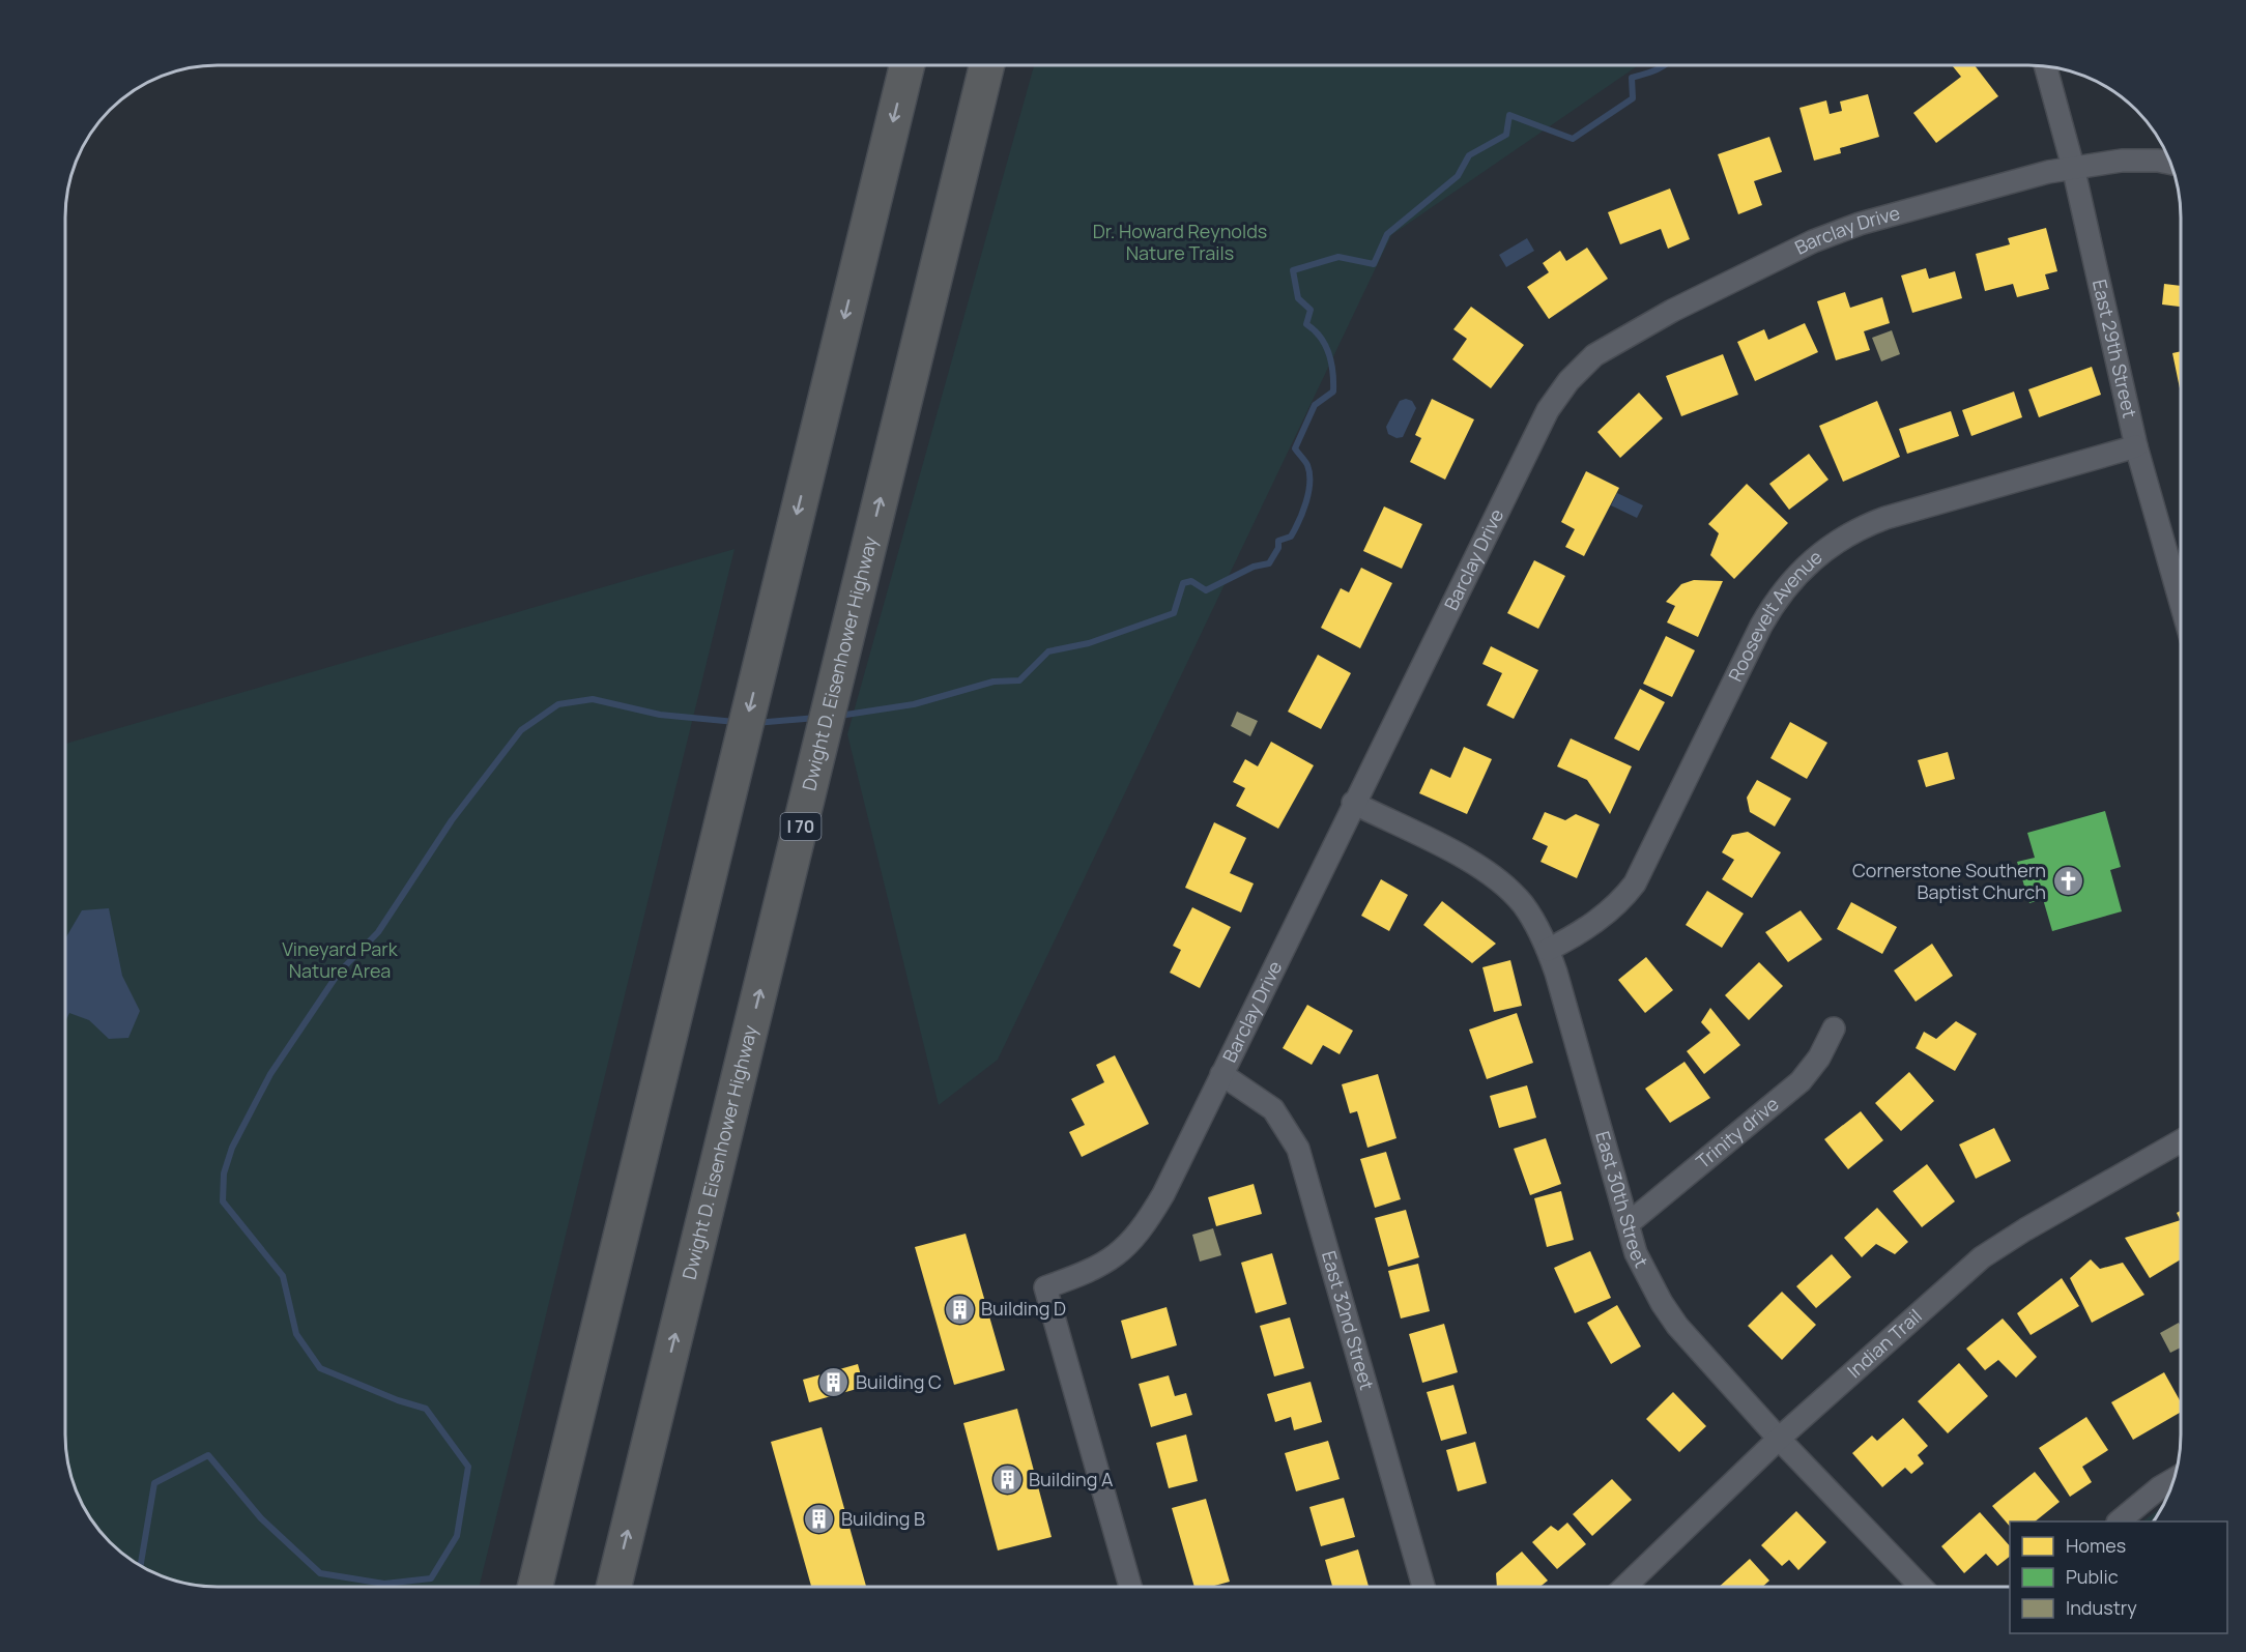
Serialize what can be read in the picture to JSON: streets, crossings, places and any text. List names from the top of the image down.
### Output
{
  "streets": {
    "highway": ["Dwight D. Eisenhower Highway", "I 70"],
    "street": [
      "Barclay Drive",
      "East 29th Street",
      "Roosevelt Avenue",
      "Trinity drive",
      "East 30th Street",
      "East 32nd Street",
      "Indian Trail"
    ]
  },
  "crossings": [
    ["Barclay Drive", "East 29th Street"],
    ["Barclay Drive", "East 30th Street"],
    ["Barclay Drive", "East 32nd Street"],
    ["East 29th Street", "Roosevelt Avenue"],
    ["Roosevelt Avenue", "East 30th Street"],
    ["Trinity drive", "East 30th Street"],
    ["East 30th Street", "Indian Trail"]
  ],
  "parks": ["Dr. Howard Reynolds Nature Trails", "Vineyard Park Nature Area"],
  "places": {
    "church": ["Cornerstone Southern Baptist Church"],
    "building": [
      "Building D",
      "Building C",
      "Building A",
      "Building B"
    ]
  },
  "legend": ["Homes", "Public", "Industry"]
}
